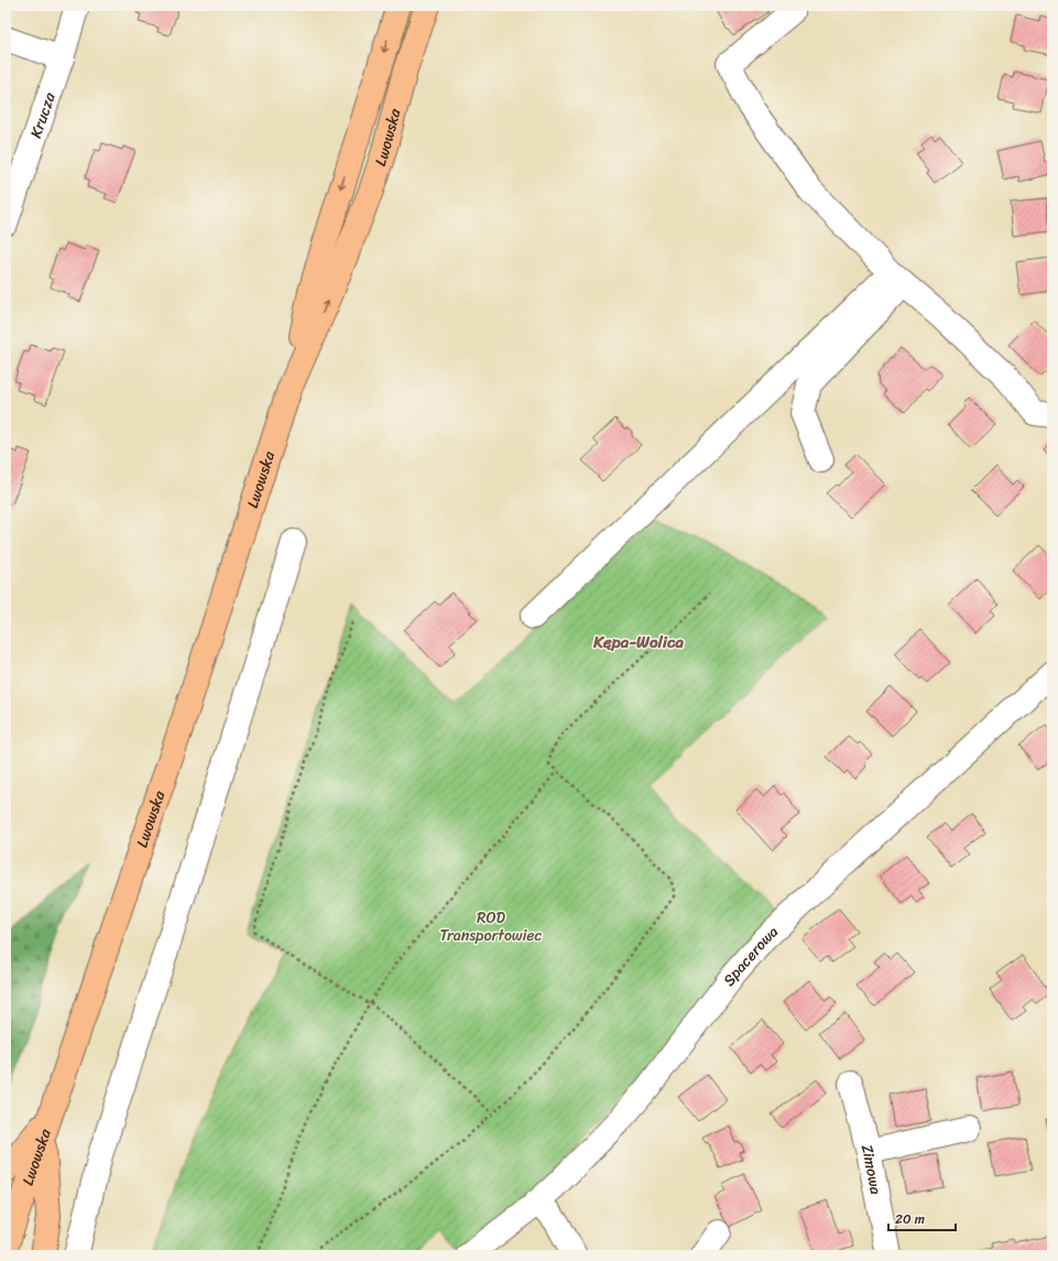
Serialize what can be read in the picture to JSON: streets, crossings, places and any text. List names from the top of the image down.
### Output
{
  "streets": {
    "main road": ["Lwowska"],
    "street": ["Krucza", "Spacerowa", "Zimowa"]
  },
  "districts": ["Kępa-Wolica"],
  "parks": ["ROD Transportowiec"],
  "scale_bar": "20 m"
}
